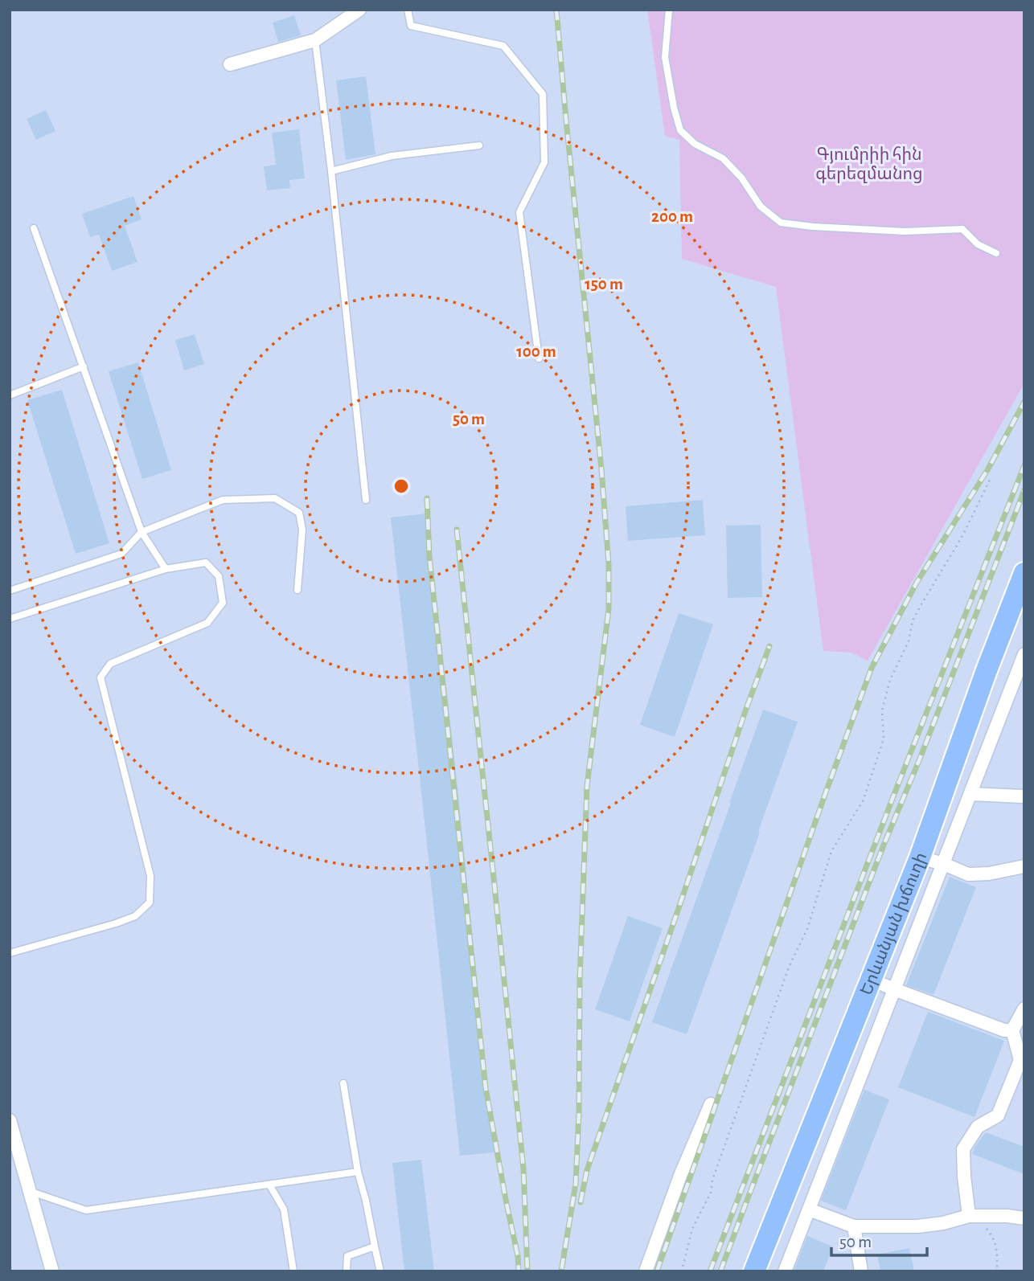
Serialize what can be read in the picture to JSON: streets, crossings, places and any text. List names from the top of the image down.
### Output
{
  "streets": {
    "highway": ["Երևանյան խճուղի"]
  },
  "parks": ["Գյումրիի հին գերեզմանոց"],
  "scale_bar": "50 m",
  "rings": [
    "200 m",
    "150 m",
    "100 m",
    "50 m"
  ]
}
